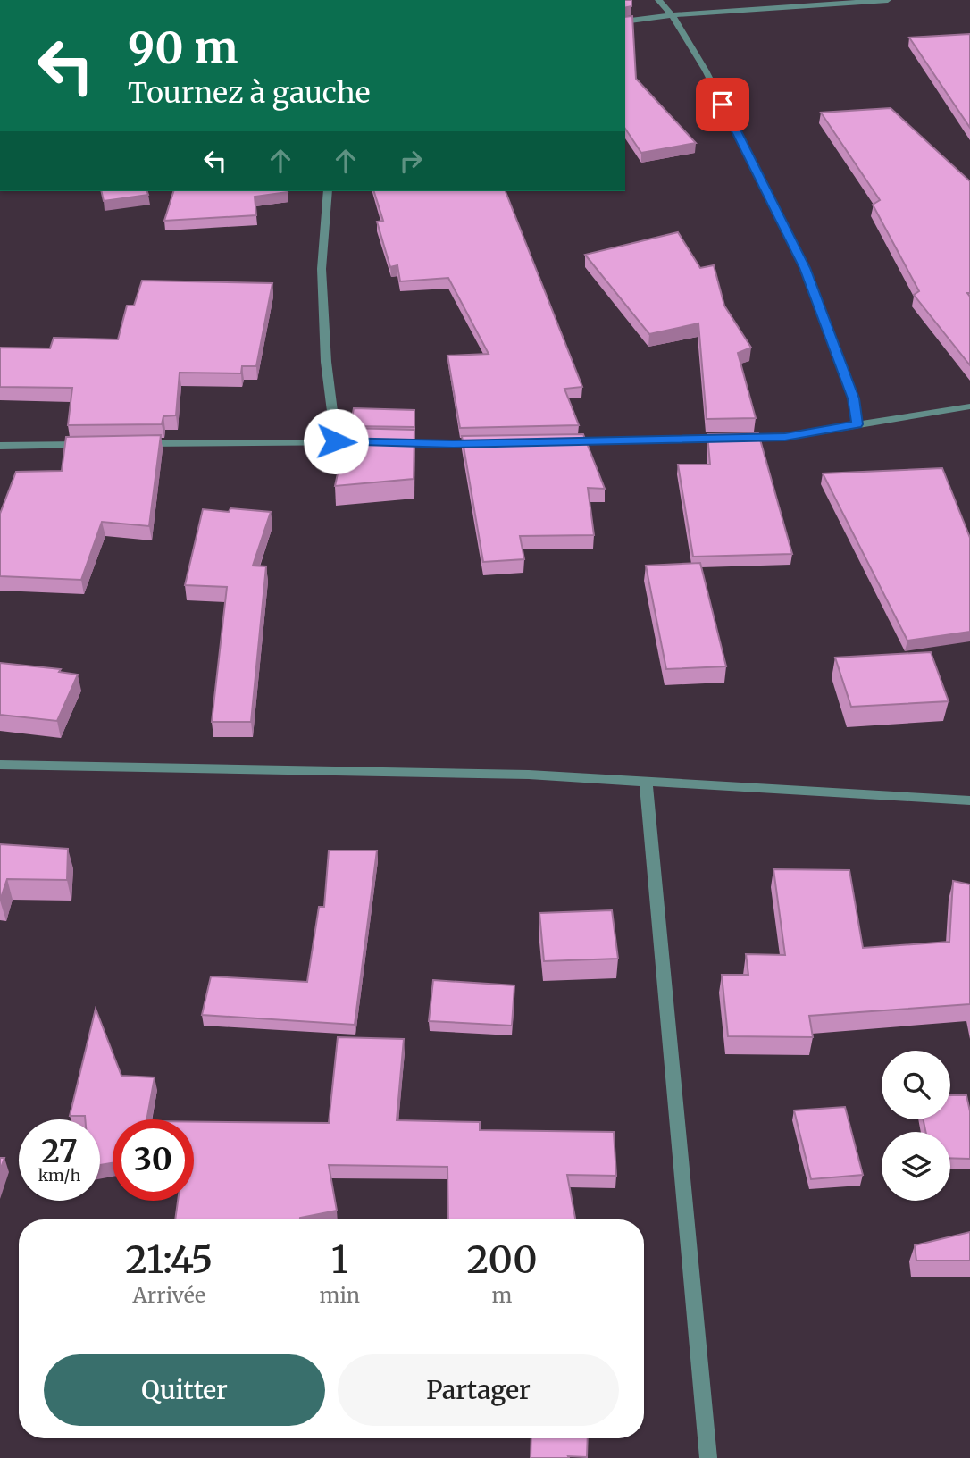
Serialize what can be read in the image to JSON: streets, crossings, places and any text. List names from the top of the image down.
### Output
{
  "page": {
    "turn": ["90 m", "Tournez à gauche"],
    "speed": "27 km/h",
    "limit": "30",
    "eta": [
      "21:45",
      "Arrivée",
      "1",
      "min",
      "200",
      "m"
    ],
    "buttons": ["Quitter", "Partager"]
  }
}
